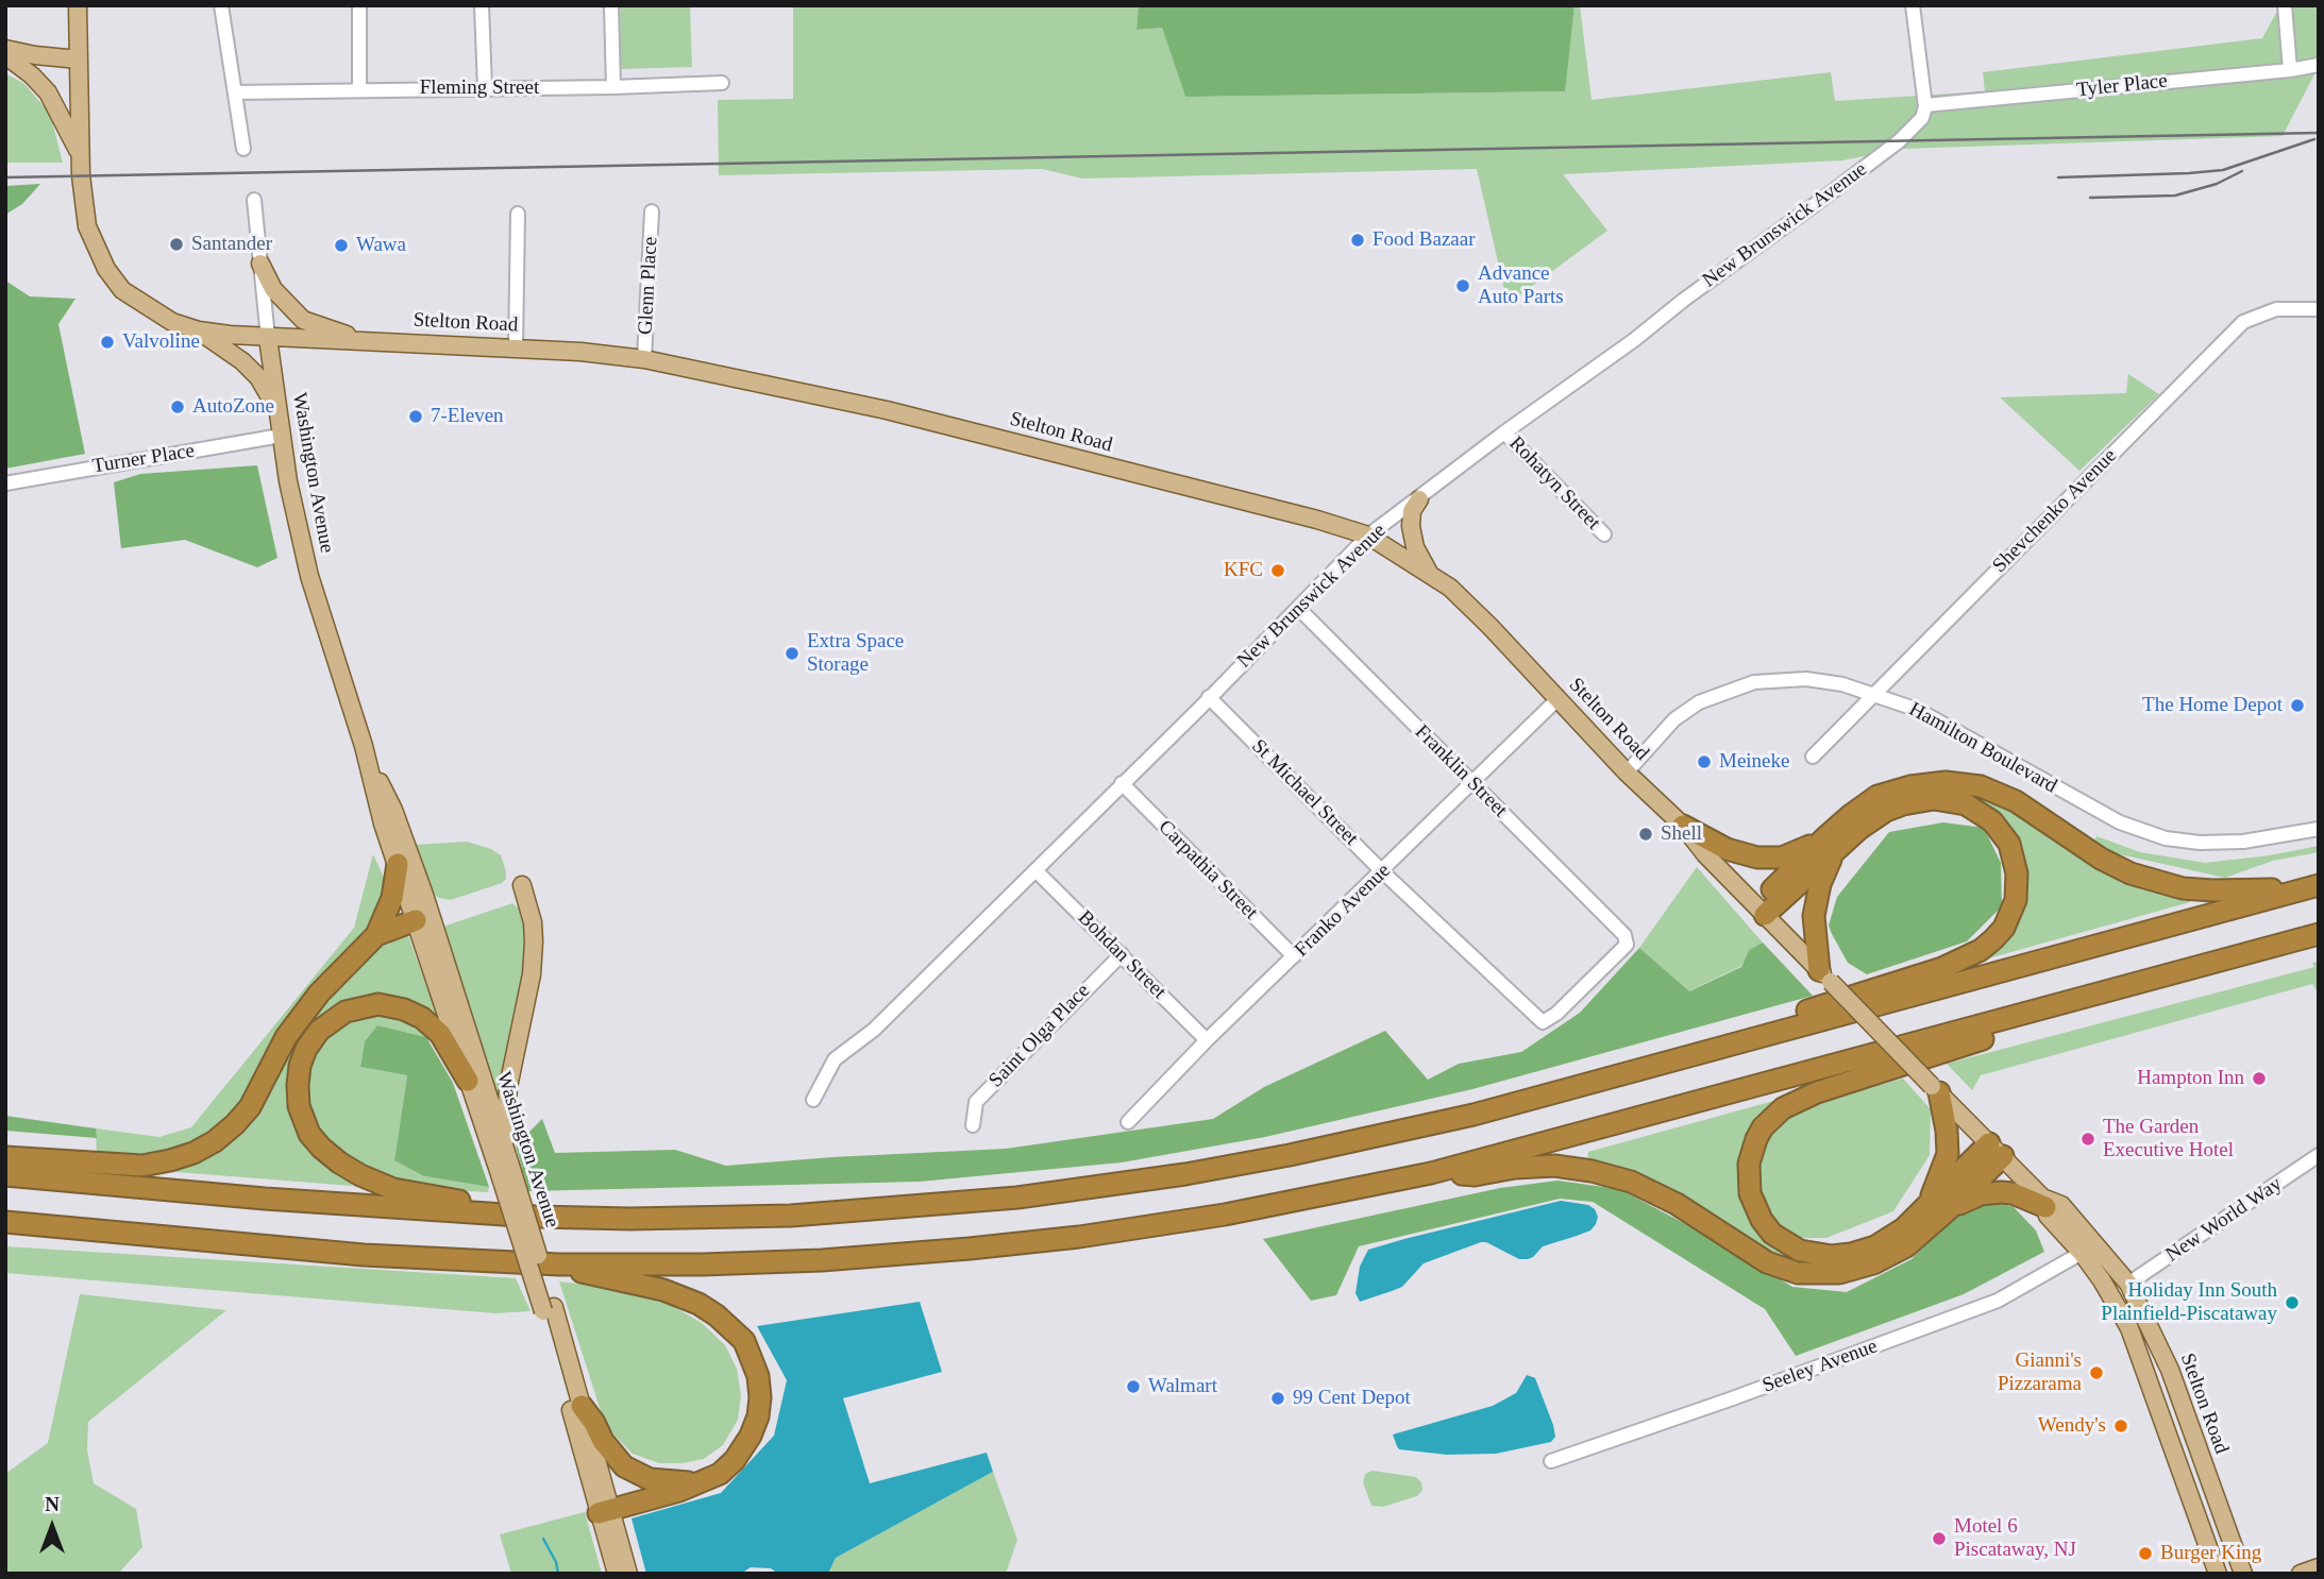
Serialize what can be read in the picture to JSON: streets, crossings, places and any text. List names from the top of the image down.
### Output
{
  "streets": {
    "main road": ["Stelton Road", "Washington Avenue"],
    "street": [
      "Tyler Place",
      "Fleming Street",
      "New Brunswick Avenue",
      "Glenn Place",
      "Turner Place",
      "Rohatyn Street",
      "Shevchenko Avenue",
      "Hamilton Boulevard",
      "Franklin Street",
      "St Michael Street",
      "Carpathia Street",
      "Franko Avenue",
      "Bohdan Street",
      "Saint Olga Place",
      "New World Way",
      "Seeley Avenue"
    ]
  },
  "crossings": [
    ["Tyler Place", "New Brunswick Avenue"],
    ["New Brunswick Avenue", "Stelton Road"],
    ["New Brunswick Avenue", "Rohatyn Street"],
    ["New Brunswick Avenue", "Franklin Street"],
    ["New Brunswick Avenue", "St Michael Street"],
    ["New Brunswick Avenue", "Carpathia Street"],
    ["New Brunswick Avenue", "Bohdan Street"],
    ["Glenn Place", "Stelton Road"],
    ["Stelton Road", "Washington Avenue"],
    ["Stelton Road", "Hamilton Boulevard"],
    ["Stelton Road", "Franko Avenue"],
    ["Stelton Road", "New World Way"],
    ["Stelton Road", "Seeley Avenue"],
    ["Turner Place", "Washington Avenue"],
    ["Shevchenko Avenue", "Hamilton Boulevard"],
    ["Franklin Street", "St Michael Street"],
    ["Franklin Street", "Franko Avenue"],
    ["St Michael Street", "Franko Avenue"],
    ["Carpathia Street", "Franko Avenue"],
    ["Franko Avenue", "Bohdan Street"],
    ["Bohdan Street", "Saint Olga Place"]
  ],
  "places": [
    "Food Bazaar",
    "Santander",
    "Wawa",
    "Advance Auto Parts",
    "Valvoline",
    "AutoZone",
    "7-Eleven",
    "KFC",
    "Extra Space Storage",
    "The Home Depot",
    "Meineke",
    "Shell",
    "Hampton Inn",
    "The Garden Executive Hotel",
    "Holiday Inn South Plainfield-Piscataway",
    "Gianni's Pizzarama",
    "Walmart",
    "99 Cent Depot",
    "Wendy's",
    "Motel 6 Piscataway, NJ",
    "Burger King"
  ],
  "north": "top"
}
